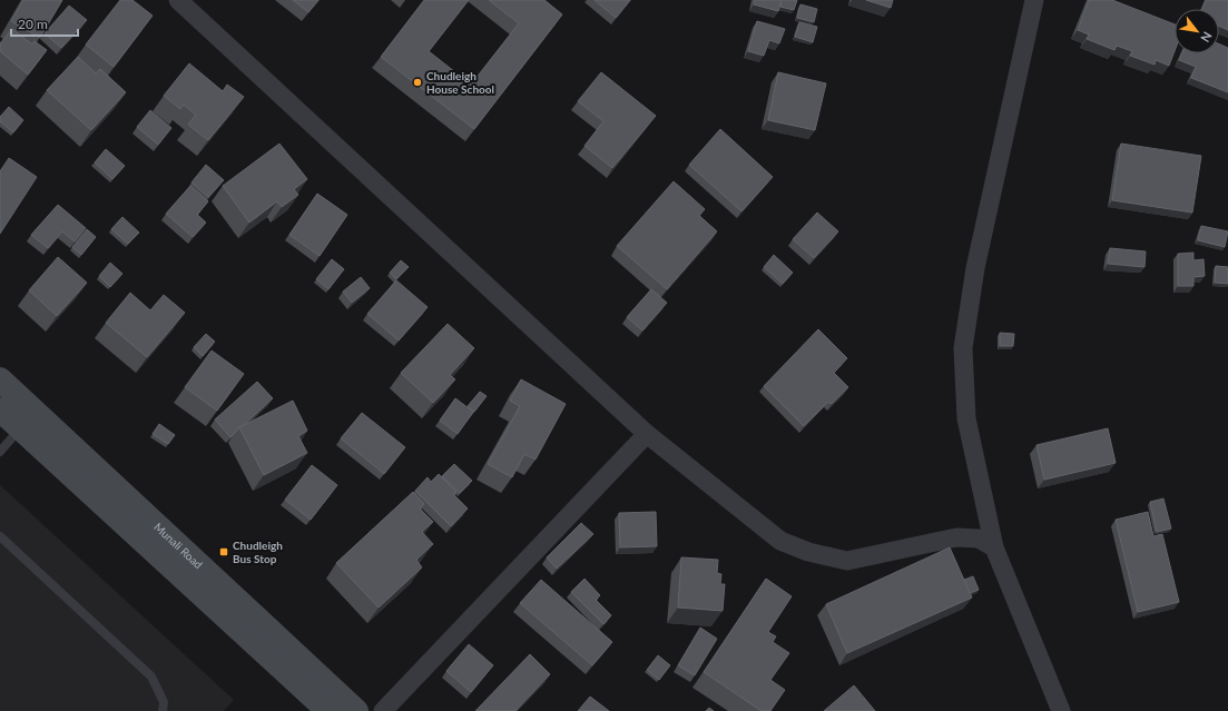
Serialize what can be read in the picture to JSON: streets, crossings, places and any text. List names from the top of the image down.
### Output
{
  "streets": {
    "main road": ["Munali Road"]
  },
  "places": {
    "other": ["Chudleigh House School"],
    "transit": ["Chudleigh Bus Stop"]
  },
  "scale_bar": "20 m",
  "north": "bottom right"
}
